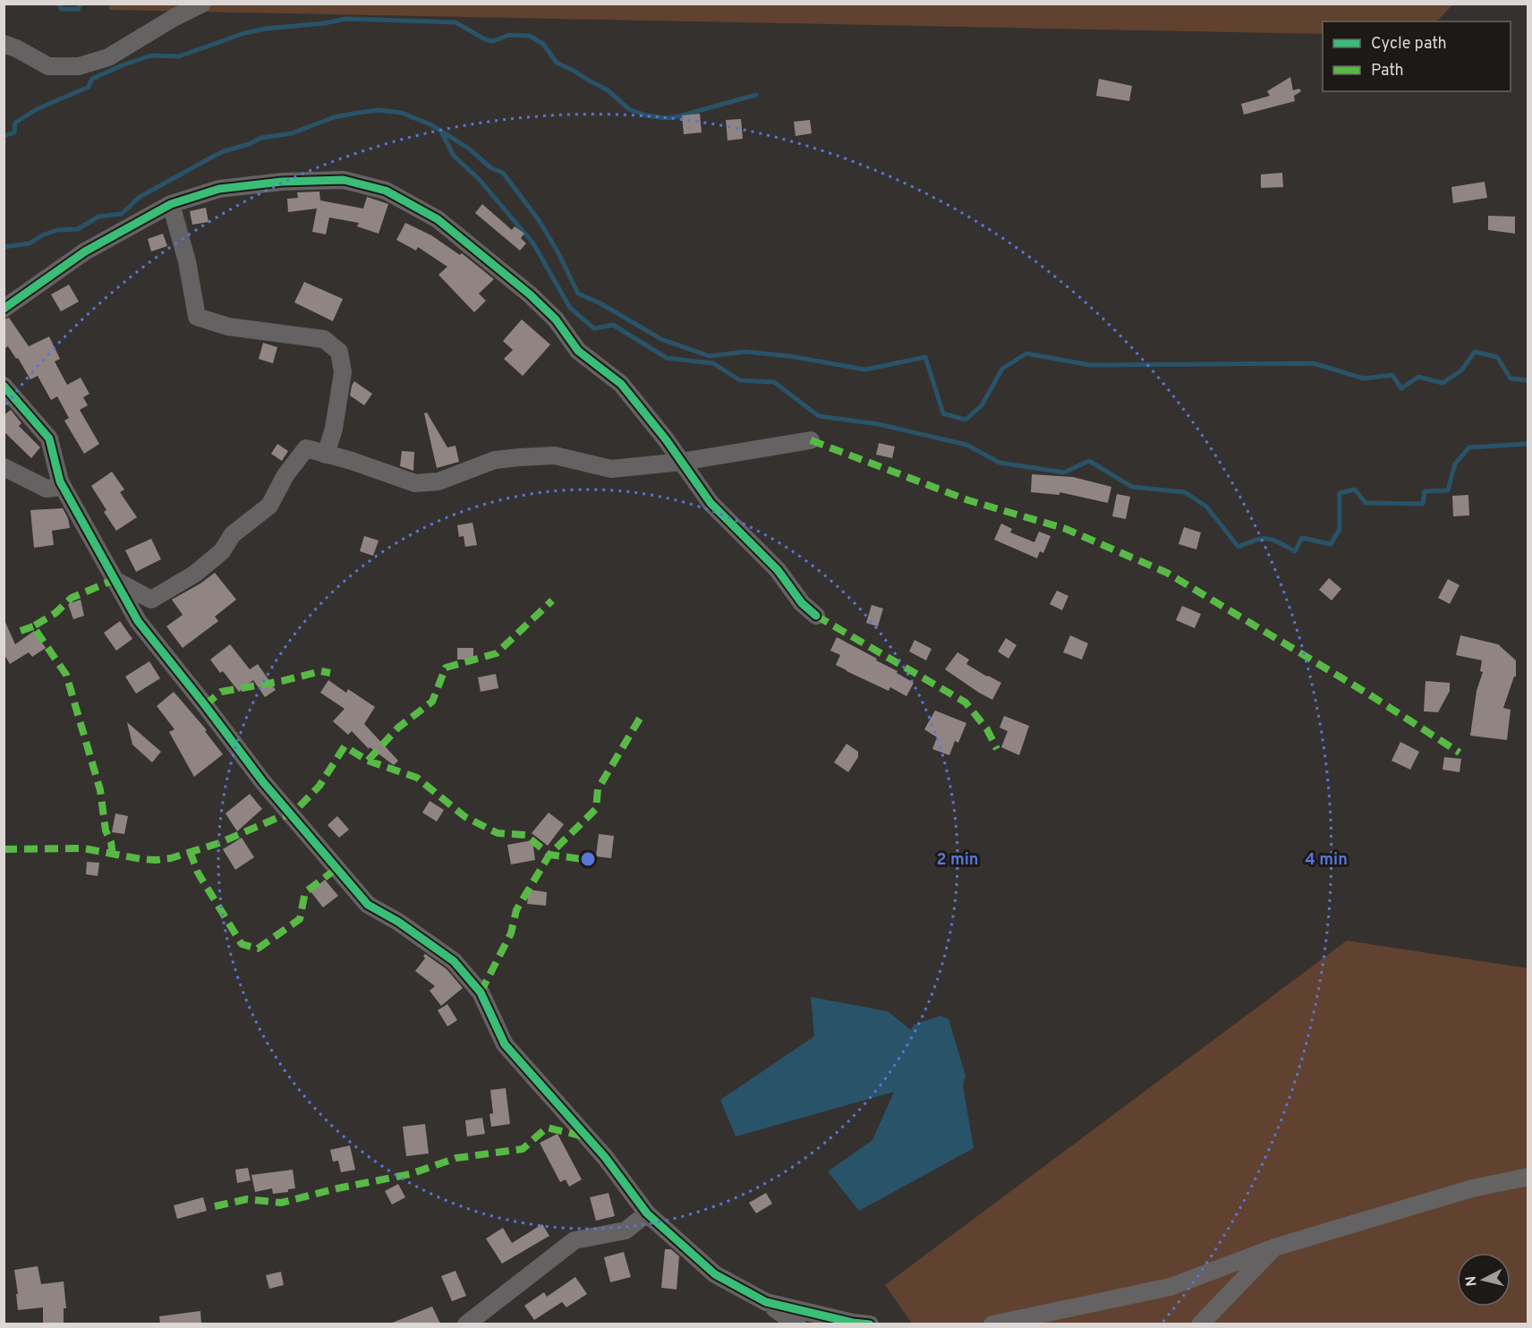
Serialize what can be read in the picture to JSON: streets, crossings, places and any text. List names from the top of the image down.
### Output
{
  "legend": ["Cycle path", "Path"],
  "north": "left",
  "rings": ["2 min", "4 min"]
}
